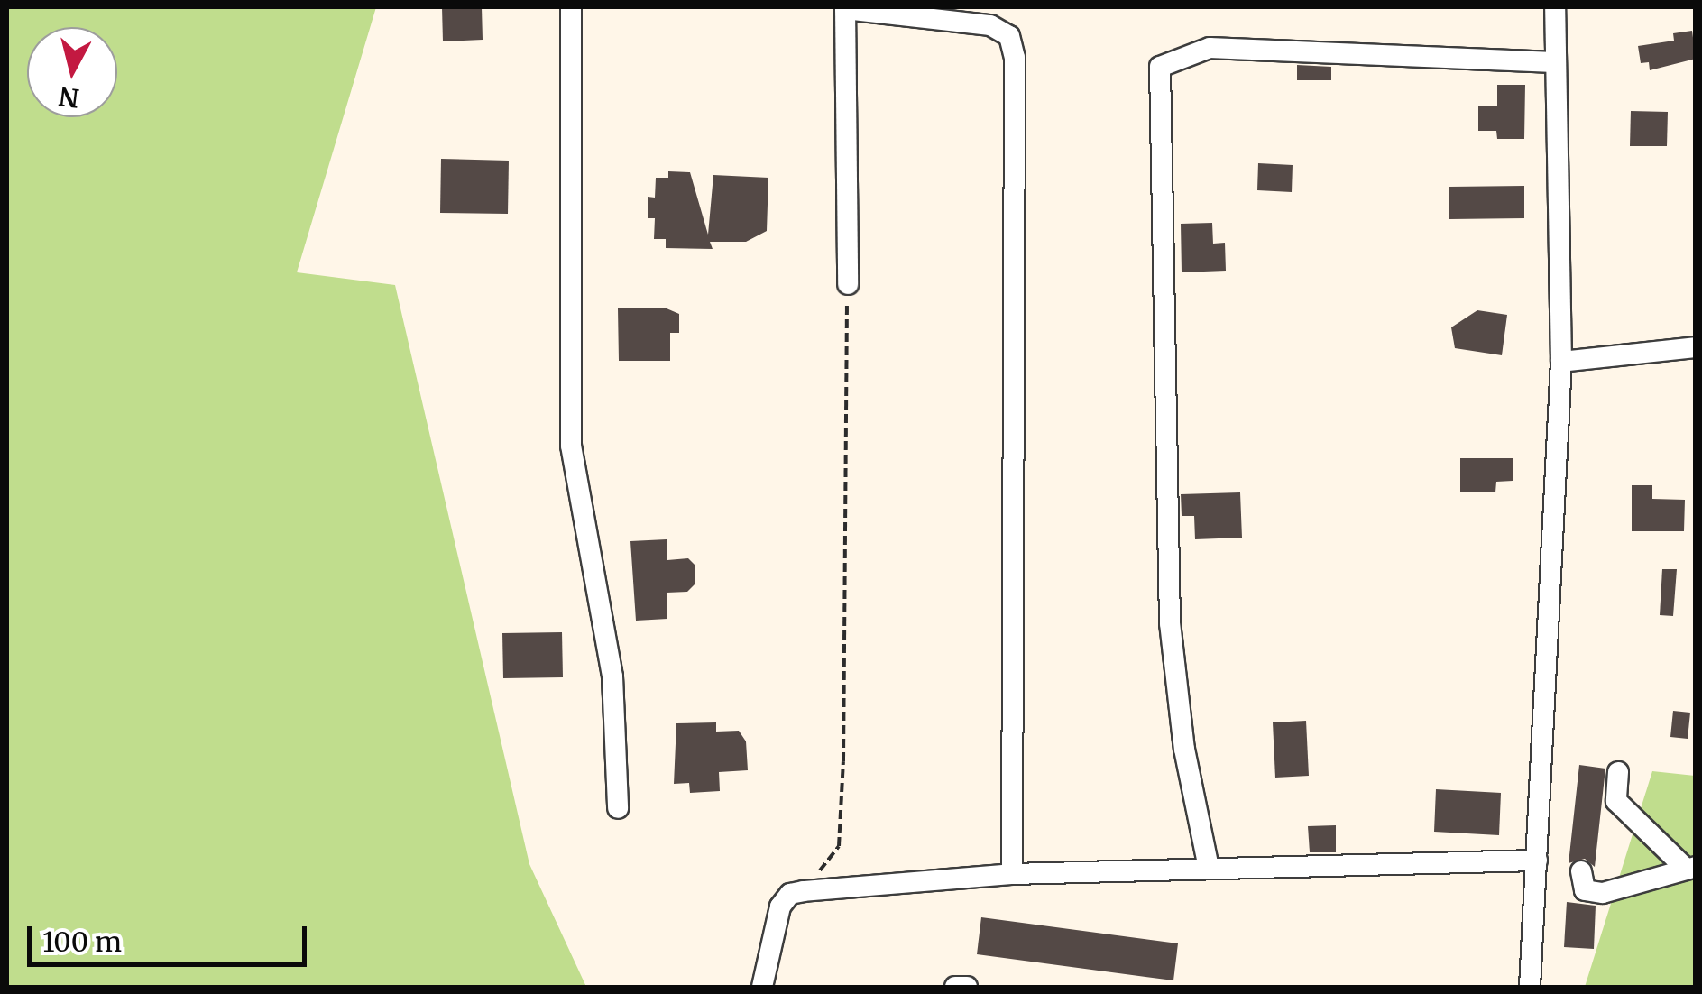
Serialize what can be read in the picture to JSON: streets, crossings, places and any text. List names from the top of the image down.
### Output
{
  "scale_bar": "100 m",
  "north": "bottom"
}
